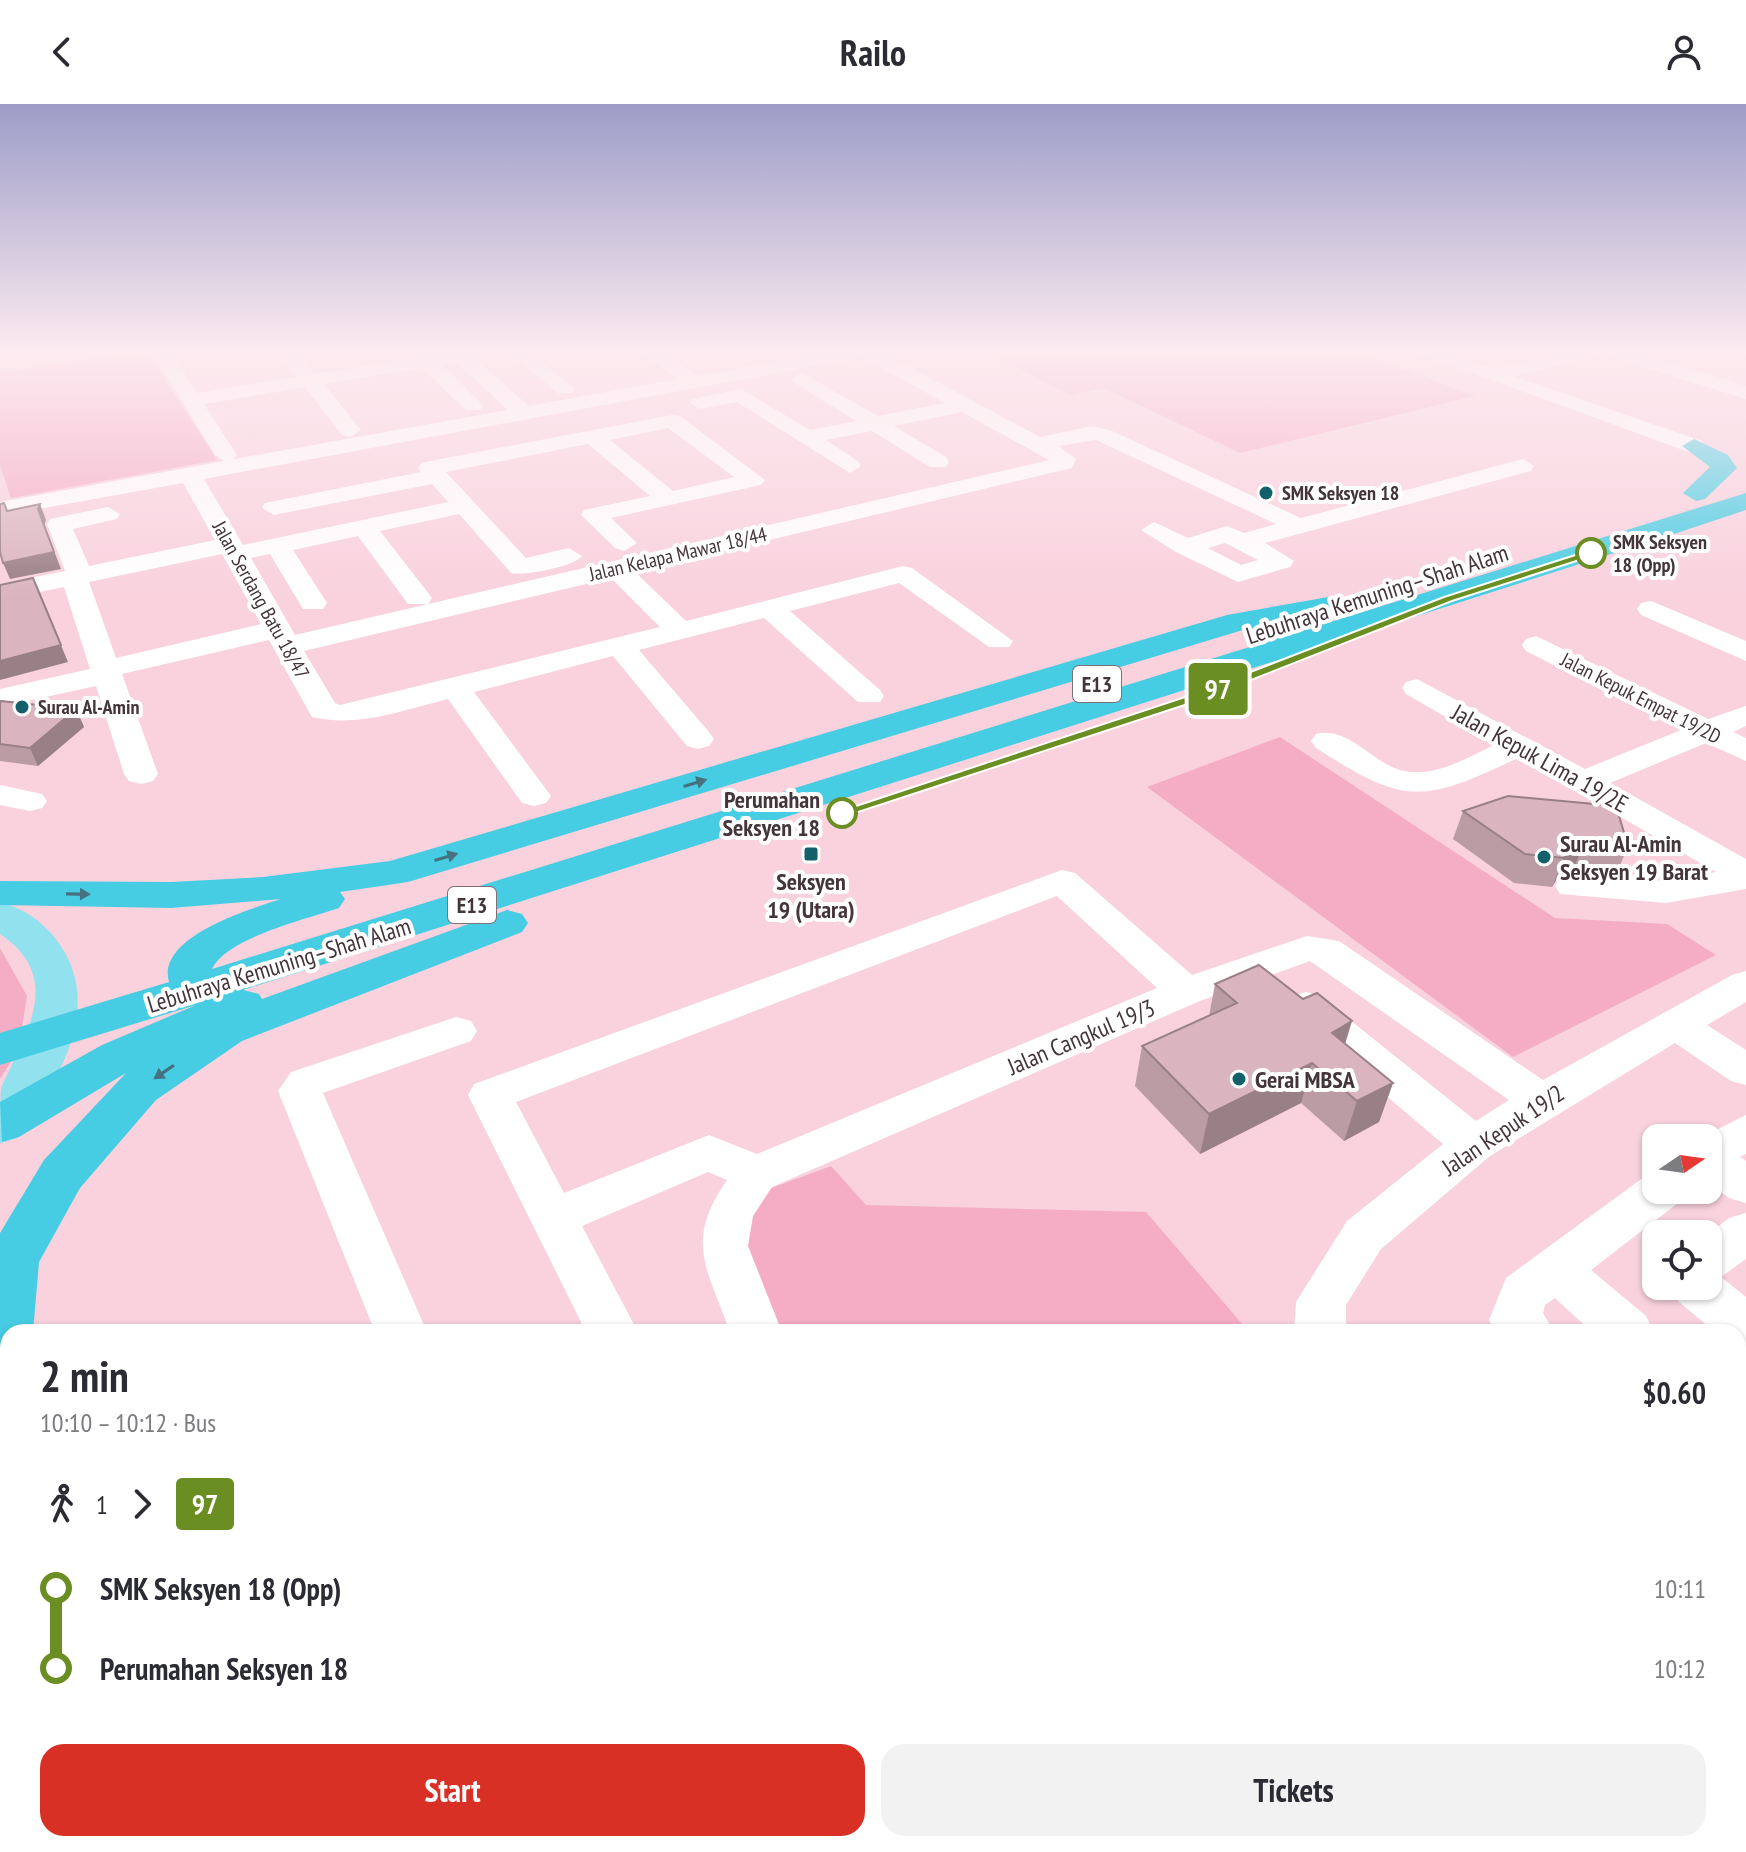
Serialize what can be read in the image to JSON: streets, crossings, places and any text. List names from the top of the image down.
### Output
{
  "streets": {
    "highway": ["Lebuhraya Kemuning–Shah Alam", "E13"],
    "street": [
      "Jalan Kelapa Mawar 18/44",
      "Jalan Serdang Batu 18/47",
      "Jalan Kepuk Empat 19/2D",
      "Jalan Kepuk Lima 19/2E",
      "Jalan Cangkul 19/3",
      "Jalan Kepuk 19/2"
    ]
  },
  "crossings": [
    ["Jalan Kelapa Mawar 18/44", "Jalan Serdang Batu 18/47"],
    ["Jalan Cangkul 19/3", "Jalan Kepuk 19/2"]
  ],
  "places": {
    "other": [
      "SMK Seksyen 18",
      "SMK Seksyen 18 (Opp)",
      "Surau Al-Amin",
      "Perumahan Seksyen 18",
      "Surau Al-Amin Seksyen 19 Barat",
      "Gerai MBSA"
    ],
    "transit": ["Seksyen 19 (Utara)"]
  },
  "lines": ["bus line 97"],
  "north": "right",
  "page": {
    "header": "Railo",
    "on_map": "97",
    "heading": ["2 min", "10:10 – 10:12 · Bus", "$0.60"],
    "legs": ["1", "97"],
    "list": [
      {
        "name": "SMK Seksyen 18 (Opp)",
        "value": "10:11"
      },
      {
        "name": "Perumahan Seksyen 18",
        "value": "10:12"
      }
    ],
    "buttons": ["Start", "Tickets"]
  }
}
